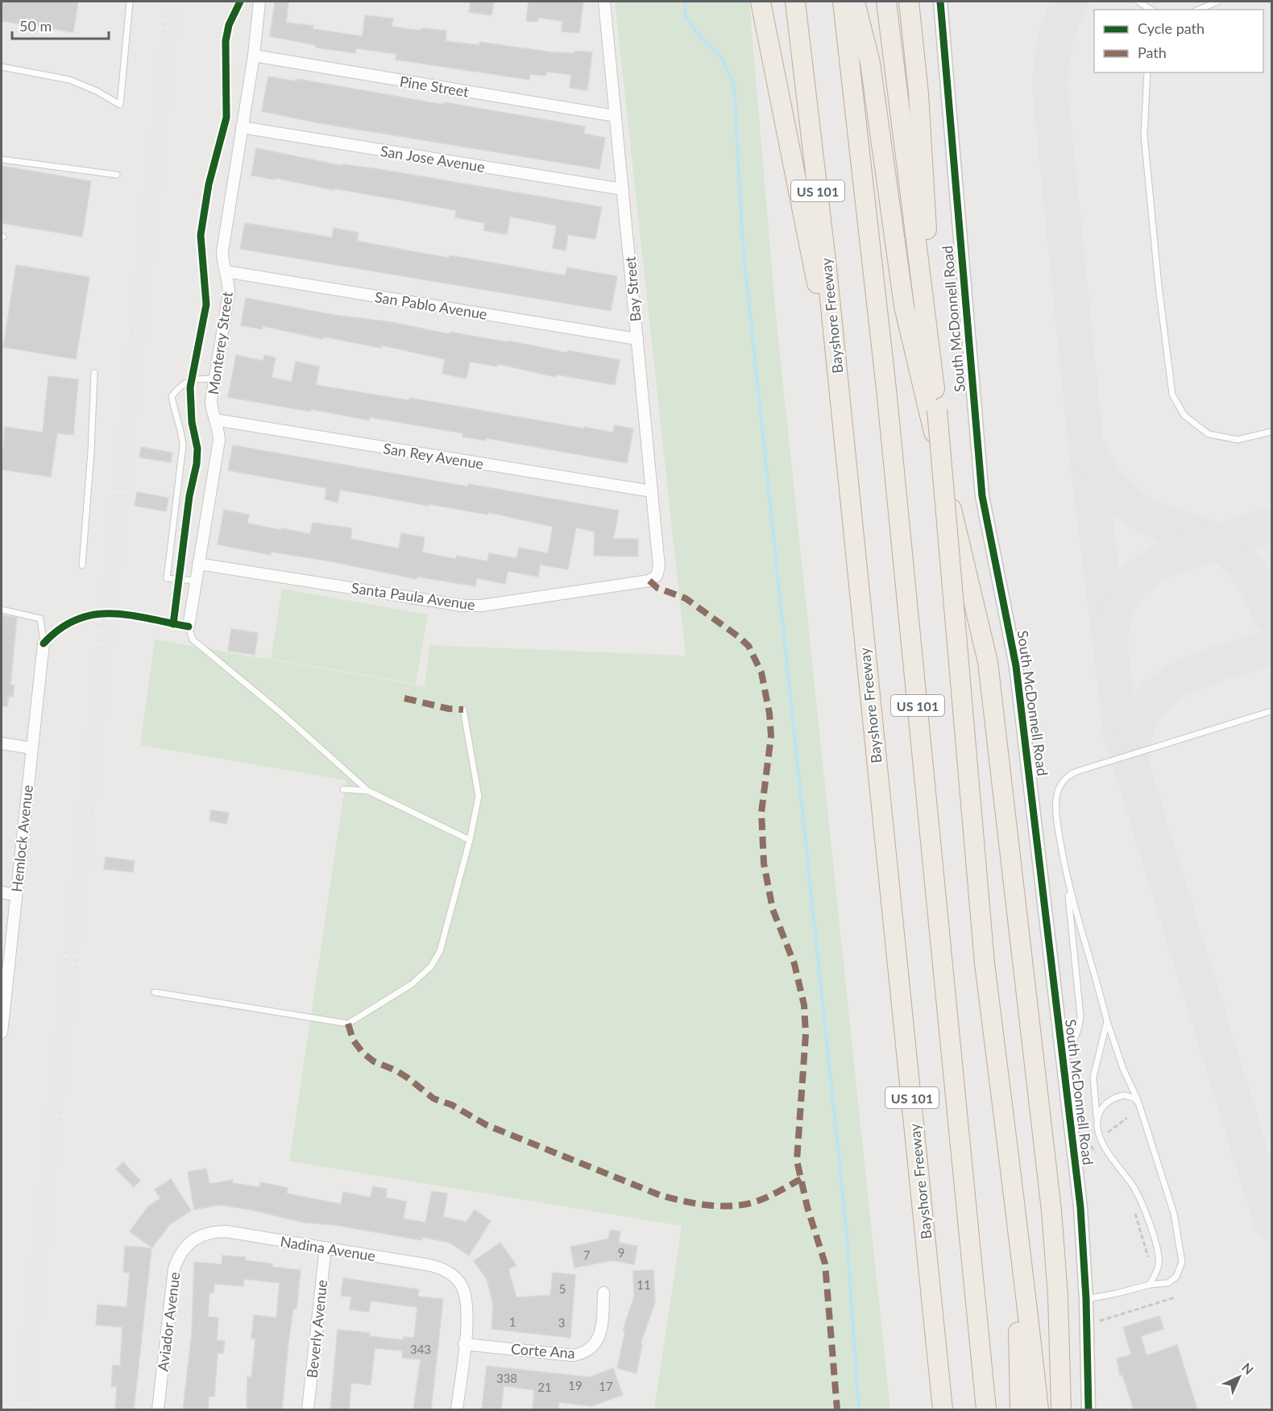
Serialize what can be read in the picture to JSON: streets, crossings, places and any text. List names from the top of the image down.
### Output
{
  "streets": {
    "highway": ["US 101", "Bayshore Freeway"],
    "street": [
      "Pine Street",
      "San Jose Avenue",
      "Bay Street",
      "San Pablo Avenue",
      "South McDonnell Road",
      "Monterey Street",
      "San Rey Avenue",
      "Santa Paula Avenue",
      "Hemlock Avenue",
      "Nadina Avenue",
      "Aviador Avenue",
      "Beverly Avenue",
      "Corte Ana"
    ]
  },
  "crossings": [
    ["Pine Street", "Bay Street"],
    ["Pine Street", "Monterey Street"],
    ["San Jose Avenue", "Bay Street"],
    ["San Jose Avenue", "Monterey Street"],
    ["Bay Street", "San Pablo Avenue"],
    ["Bay Street", "San Rey Avenue"],
    ["Bay Street", "Santa Paula Avenue"],
    ["San Pablo Avenue", "Monterey Street"],
    ["Monterey Street", "San Rey Avenue"],
    ["Monterey Street", "Santa Paula Avenue"],
    ["Nadina Avenue", "Aviador Avenue"],
    ["Nadina Avenue", "Beverly Avenue"],
    ["Nadina Avenue", "Corte Ana"]
  ],
  "house_numbers": [
    "9",
    "7",
    "11",
    "5",
    "1",
    "3",
    "343",
    "338",
    "19",
    "17",
    "21"
  ],
  "legend": ["Cycle path", "Path"],
  "scale_bar": "50 m",
  "north": "top right"
}
